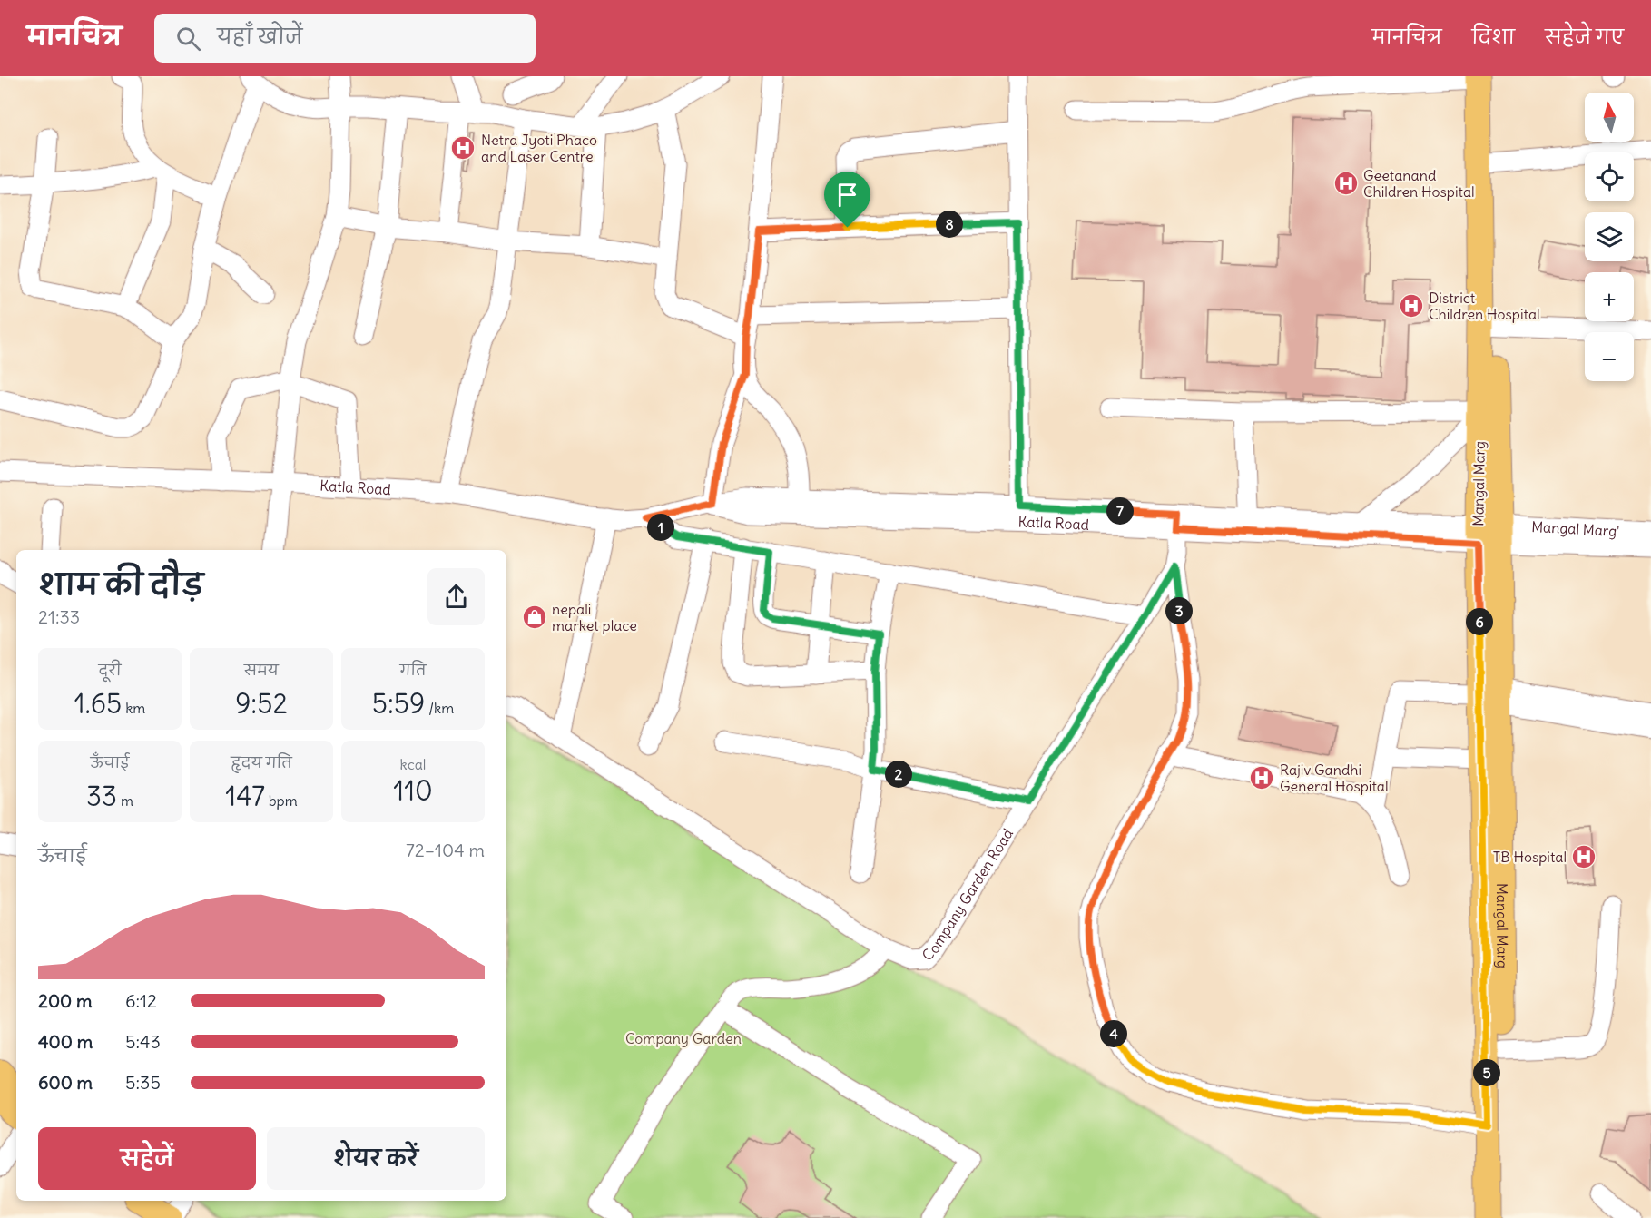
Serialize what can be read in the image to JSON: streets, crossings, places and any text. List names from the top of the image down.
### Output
{
  "streets": {
    "main road": ["Mangal Marg"],
    "street": ["Katla Road", "Mangal Marg'", "Company Garden Road"]
  },
  "crossings": [
    ["Mangal Marg", "Katla Road"],
    ["Mangal Marg", "Mangal Marg'"],
    ["Katla Road", "Mangal Marg'"],
    ["Katla Road", "Company Garden Road"]
  ],
  "parks": ["Company Garden"],
  "places": {
    "hospital": [
      "Netra Jyoti Phaco and Laser Centre",
      "Geetanand Children Hospital",
      "District Children Hospital",
      "Rajiv Gandhi General Hospital",
      "TB Hospital"
    ],
    "shop": ["nepali market place"]
  },
  "north": "top",
  "page": {
    "header": "मानचित्र",
    "search": "यहाँ खोजें",
    "nav": ["मानचित्र", "दिशा", "सहेजे गए"],
    "map_buttons": ["+", "−"],
    "pins": [
      "8",
      "7",
      "1",
      "3",
      "6",
      "2",
      "4",
      "5"
    ],
    "heading": ["शाम की दौड़", "21:33"],
    "stats": [
      ["दूरी", "1.65 km"],
      ["समय", "9:52"],
      ["गति", "5:59 /km"],
      ["ऊँचाई", "33 m"],
      ["हृदय गति", "147 bpm"],
      ["kcal", "110"]
    ],
    "chart": ["ऊँचाई", "72–104 m"],
    "list": [
      {
        "name": "200 m",
        "note": "6:12"
      },
      {
        "name": "400 m",
        "note": "5:43"
      },
      {
        "name": "600 m",
        "note": "5:35"
      }
    ],
    "buttons": ["सहेजें", "शेयर करें"]
  }
}
